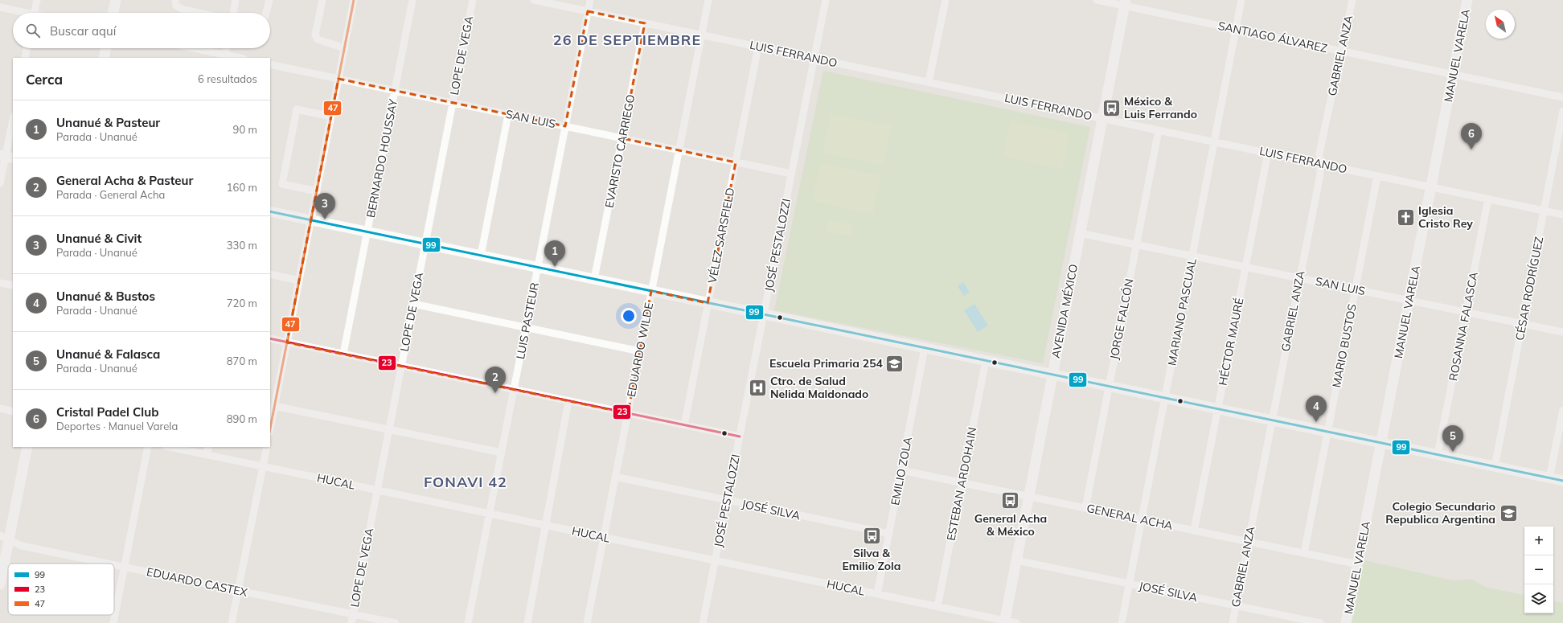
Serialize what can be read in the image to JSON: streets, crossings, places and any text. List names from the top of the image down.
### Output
{
  "streets": {
    "street": [
      "SANTIAGO ÁLVAREZ",
      "LUIS FERRANDO",
      "LOPE DE VEGA",
      "GABRIEL ANZA",
      "MANUEL VARELA",
      "SAN LUIS",
      "EVARISTO CARRIEGO",
      "BERNARDO HOUSSAY",
      "VÉLEZ SARSFIELD",
      "JOSÉ PESTALOZZI",
      "CÉSAR RODRÍGUEZ",
      "AVENIDA MÉXICO",
      "MARIANO PASCUAL",
      "JORGE FALCÓN",
      "LUIS PASTEUR",
      "ROSANNA FALASCA",
      "HÉCTOR MAURÉ",
      "MARIO BUSTOS",
      "EDUARDO WILDE",
      "EMILIO ZOLA",
      "HUCAL",
      "ESTEBAN ARDOHAIN",
      "JOSÉ SILVA",
      "GENERAL ACHA",
      "EDUARDO CASTEX"
    ]
  },
  "crossings": [
    ["SANTIAGO ÁLVAREZ", "GABRIEL ANZA"],
    ["SANTIAGO ÁLVAREZ", "MANUEL VARELA"],
    ["SANTIAGO ÁLVAREZ", "AVENIDA MÉXICO"],
    ["SANTIAGO ÁLVAREZ", "MARIANO PASCUAL"],
    ["LUIS FERRANDO", "GABRIEL ANZA"],
    ["LUIS FERRANDO", "MANUEL VARELA"],
    ["LUIS FERRANDO", "EVARISTO CARRIEGO"],
    ["LUIS FERRANDO", "VÉLEZ SARSFIELD"],
    ["LUIS FERRANDO", "JOSÉ PESTALOZZI"],
    ["LUIS FERRANDO", "CÉSAR RODRÍGUEZ"],
    ["LUIS FERRANDO", "AVENIDA MÉXICO"],
    ["LUIS FERRANDO", "MARIANO PASCUAL"],
    ["LUIS FERRANDO", "JORGE FALCÓN"],
    ["LUIS FERRANDO", "LUIS PASTEUR"],
    ["LUIS FERRANDO", "ROSANNA FALASCA"],
    ["LUIS FERRANDO", "HÉCTOR MAURÉ"],
    ["LUIS FERRANDO", "MARIO BUSTOS"],
    ["LUIS FERRANDO", "EDUARDO WILDE"],
    ["LOPE DE VEGA", "SAN LUIS"],
    ["LOPE DE VEGA", "HUCAL"],
    ["LOPE DE VEGA", "EDUARDO CASTEX"],
    ["GABRIEL ANZA", "SAN LUIS"],
    ["GABRIEL ANZA", "JOSÉ SILVA"],
    ["GABRIEL ANZA", "GENERAL ACHA"],
    ["MANUEL VARELA", "SAN LUIS"],
    ["MANUEL VARELA", "GENERAL ACHA"],
    ["SAN LUIS", "EVARISTO CARRIEGO"],
    ["SAN LUIS", "BERNARDO HOUSSAY"],
    ["SAN LUIS", "VÉLEZ SARSFIELD"],
    ["SAN LUIS", "JOSÉ PESTALOZZI"],
    ["SAN LUIS", "CÉSAR RODRÍGUEZ"],
    ["SAN LUIS", "AVENIDA MÉXICO"],
    ["SAN LUIS", "MARIANO PASCUAL"],
    ["SAN LUIS", "JORGE FALCÓN"],
    ["SAN LUIS", "LUIS PASTEUR"],
    ["SAN LUIS", "ROSANNA FALASCA"],
    ["SAN LUIS", "HÉCTOR MAURÉ"],
    ["SAN LUIS", "MARIO BUSTOS"],
    ["SAN LUIS", "EDUARDO WILDE"],
    ["JOSÉ PESTALOZZI", "HUCAL"],
    ["JOSÉ PESTALOZZI", "JOSÉ SILVA"],
    ["AVENIDA MÉXICO", "HUCAL"],
    ["AVENIDA MÉXICO", "JOSÉ SILVA"],
    ["AVENIDA MÉXICO", "GENERAL ACHA"],
    ["MARIANO PASCUAL", "JOSÉ SILVA"],
    ["MARIANO PASCUAL", "GENERAL ACHA"],
    ["JORGE FALCÓN", "GENERAL ACHA"],
    ["LUIS PASTEUR", "HUCAL"],
    ["HÉCTOR MAURÉ", "GENERAL ACHA"],
    ["MARIO BUSTOS", "GENERAL ACHA"],
    ["EDUARDO WILDE", "HUCAL"],
    ["EDUARDO WILDE", "JOSÉ SILVA"],
    ["EMILIO ZOLA", "HUCAL"],
    ["EMILIO ZOLA", "JOSÉ SILVA"],
    ["EMILIO ZOLA", "GENERAL ACHA"],
    ["HUCAL", "ESTEBAN ARDOHAIN"],
    ["ESTEBAN ARDOHAIN", "GENERAL ACHA"]
  ],
  "districts": ["26 DE SEPTIEMBRE", "FONAVI 42"],
  "places": {
    "bus stop": ["México & Luis Ferrando", "General Acha & México", "Silva & Emilio Zola"],
    "church": ["Iglesia Cristo Rey"],
    "school or university": ["Escuela Primaria 254", "Colegio Secundario Republica Argentina"],
    "hospital": ["Ctro. de Salud Nelida Maldonado"]
  },
  "lines": ["transit line 47", "transit line 99", "transit line 23"],
  "legend": ["99", "23", "47"],
  "north": "top left",
  "page": {
    "search": "Buscar aquí",
    "heading": ["Cerca", "6 resultados"],
    "list": [
      {
        "mark": "1",
        "name": "Unanué & Pasteur",
        "note": "Parada · Unanué",
        "value": "90 m"
      },
      {
        "mark": "2",
        "name": "General Acha & Pasteur",
        "note": "Parada · General Acha",
        "value": "160 m"
      },
      {
        "mark": "3",
        "name": "Unanué & Civit",
        "note": "Parada · Unanué",
        "value": "330 m"
      },
      {
        "mark": "4",
        "name": "Unanué & Bustos",
        "note": "Parada · Unanué",
        "value": "720 m"
      },
      {
        "mark": "5",
        "name": "Unanué & Falasca",
        "note": "Parada · Unanué",
        "value": "870 m"
      },
      {
        "mark": "6",
        "name": "Cristal Padel Club",
        "note": "Deportes · Manuel Varela",
        "value": "890 m"
      }
    ],
    "pins": [
      "6",
      "3",
      "1",
      "2",
      "4",
      "5"
    ],
    "map_buttons": ["+", "−"]
  }
}
